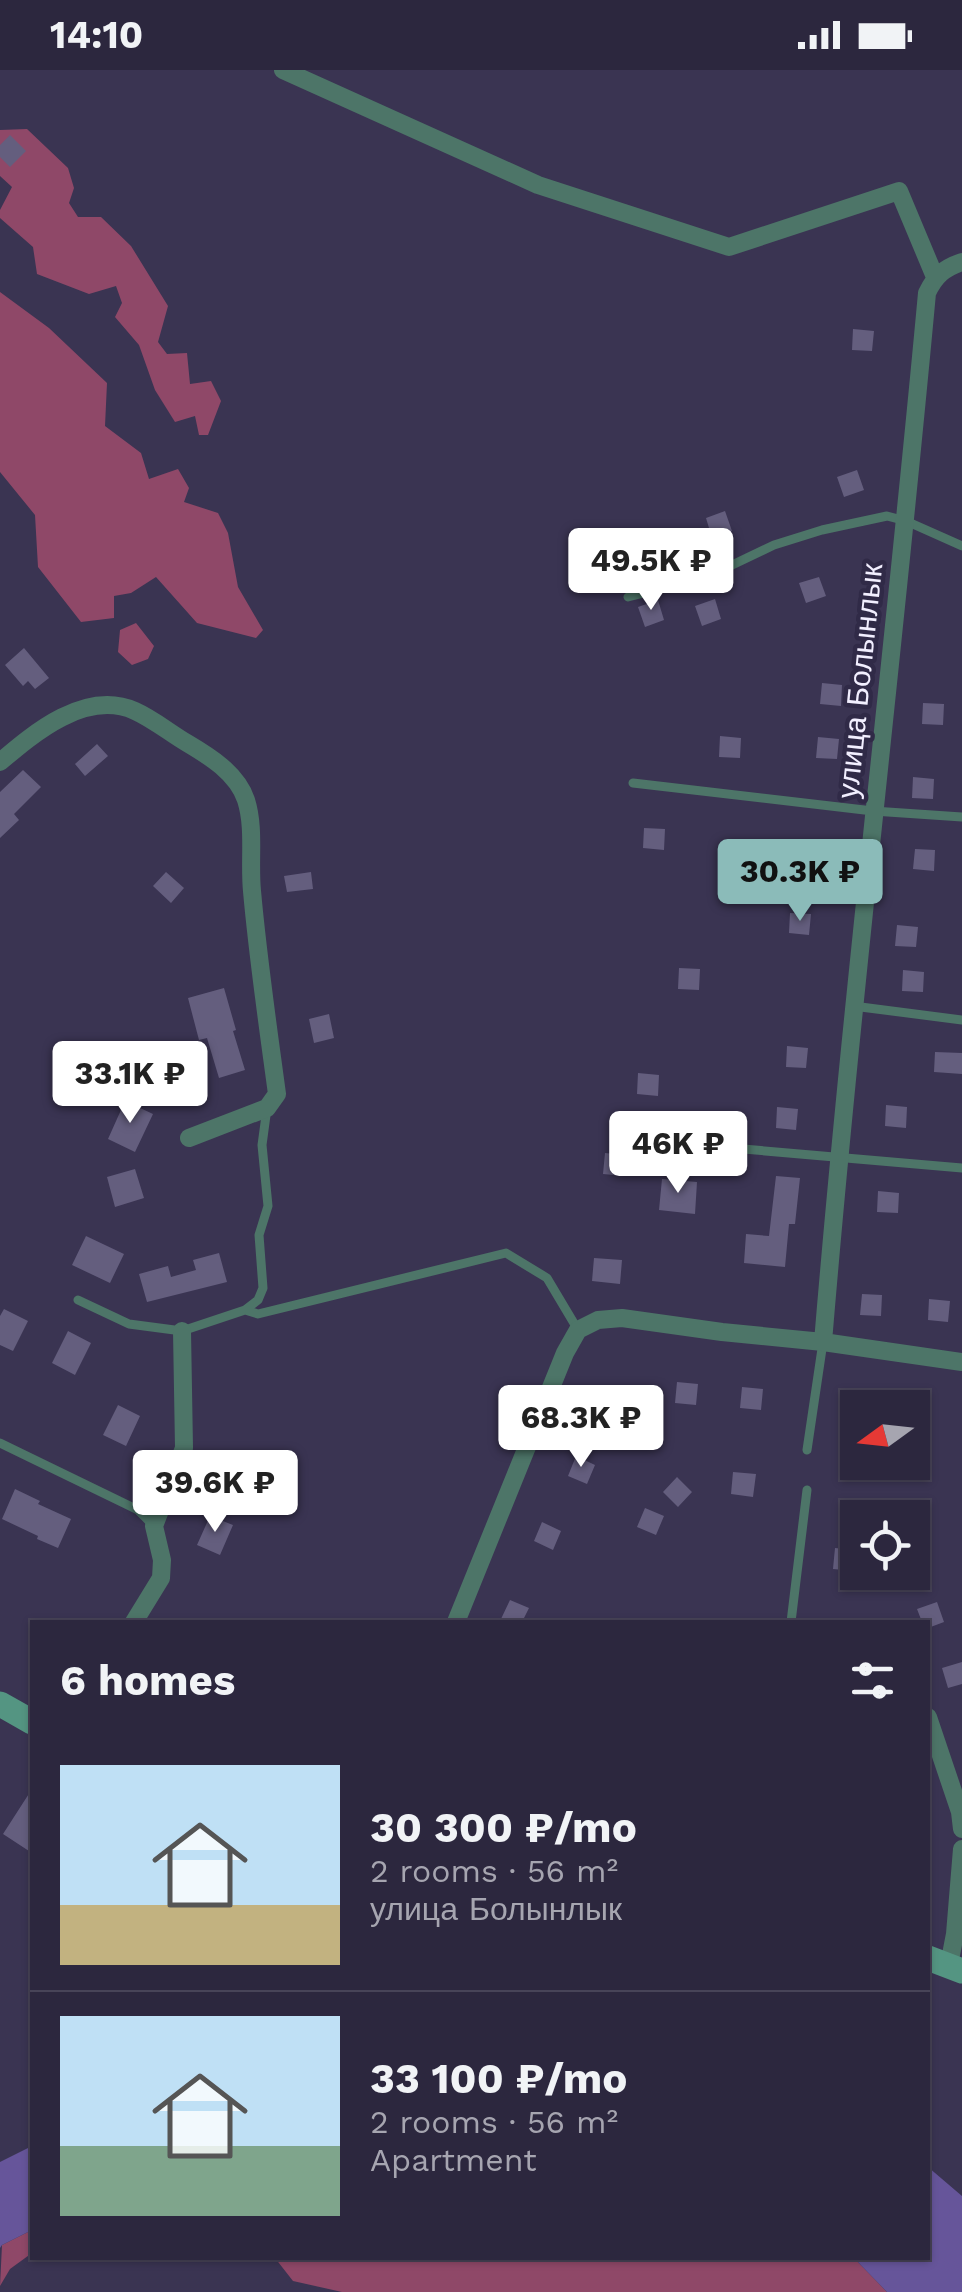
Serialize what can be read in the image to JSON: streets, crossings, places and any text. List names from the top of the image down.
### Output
{
  "streets": {
    "street": ["улица Болынлык"]
  },
  "north": "left",
  "page": {
    "status": "14:10",
    "price": [
      "49.5K ₽",
      "30.3K ₽",
      "33.1K ₽",
      "46K ₽",
      "68.3K ₽",
      "39.6K ₽"
    ],
    "heading": "6 homes",
    "list": [
      {
        "name": "30 300 ₽/mo",
        "note": "2 rooms · 56 m² · улица Болынлык"
      },
      {
        "name": "33 100 ₽/mo",
        "note": "2 rooms · 56 m² · Apartment"
      }
    ]
  }
}
